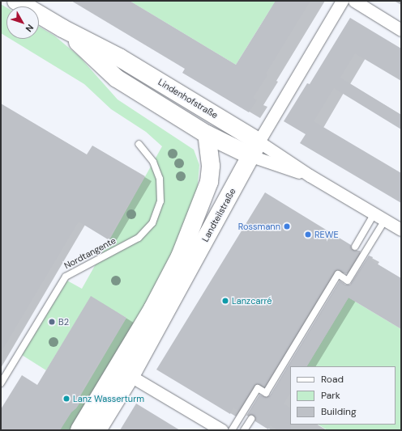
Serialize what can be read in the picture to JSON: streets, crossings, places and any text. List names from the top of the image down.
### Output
{
  "streets": {
    "street": ["Lindenhofstraße", "Landteilstraße"],
    "lane": ["Nordtangente"]
  },
  "crossings": [
    ["Lindenhofstraße", "Landteilstraße"]
  ],
  "places": [
    "Rossmann",
    "REWE",
    "Lanzcarré",
    "B2",
    "Lanz Wasserturm"
  ],
  "legend": ["Road", "Park", "Building"],
  "north": "bottom right"
}
